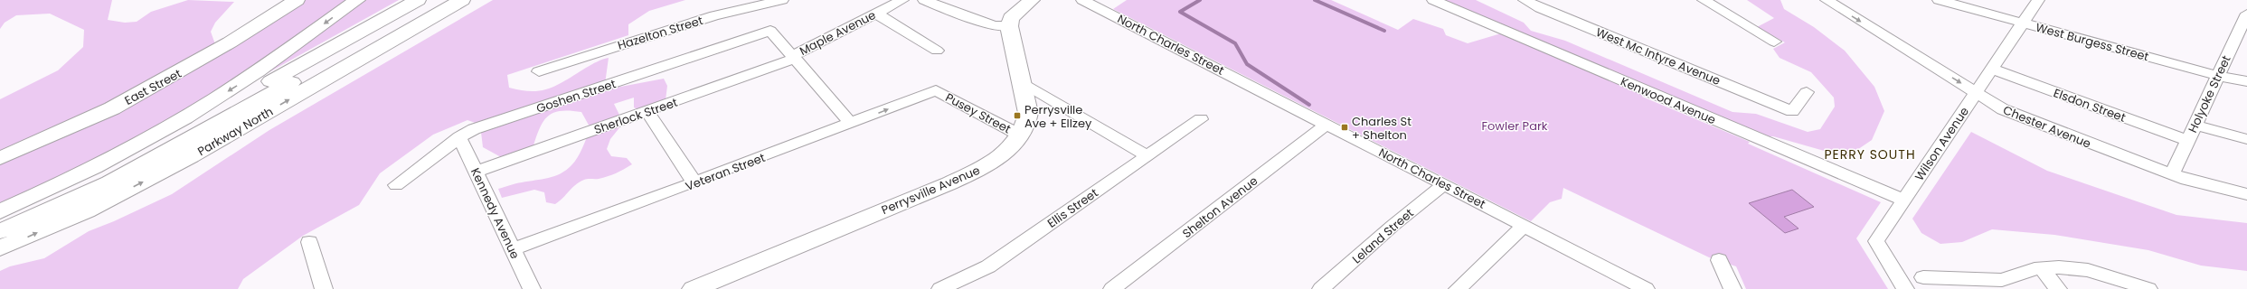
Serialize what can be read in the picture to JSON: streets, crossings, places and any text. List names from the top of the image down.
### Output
{
  "streets": {
    "main road": ["East Street", "Parkway North", "Perrysville Avenue"],
    "street": [
      "Hazelton Street",
      "Maple Avenue",
      "West Burgess Street",
      "North Charles Street",
      "West Mc Intyre Avenue",
      "Holyoke Street",
      "Goshen Street",
      "Kenwood Avenue",
      "Elsdon Street",
      "Pusey Street",
      "Sherlock Street",
      "Chester Avenue",
      "Wilson Avenue",
      "Veteran Street",
      "Shelton Avenue",
      "Ellis Street",
      "Kennedy Avenue",
      "Leland Street"
    ]
  },
  "crossings": [
    ["Maple Avenue", "Goshen Street"],
    ["Maple Avenue", "Sherlock Street"],
    ["West Burgess Street", "Holyoke Street"],
    ["West Burgess Street", "Wilson Avenue"],
    ["North Charles Street", "Shelton Avenue"],
    ["North Charles Street", "Leland Street"],
    ["Holyoke Street", "Elsdon Street"],
    ["Holyoke Street", "Chester Avenue"],
    ["Goshen Street", "Sherlock Street"],
    ["Goshen Street", "Kennedy Avenue"],
    ["Kenwood Avenue", "Wilson Avenue"],
    ["Elsdon Street", "Wilson Avenue"],
    ["Pusey Street", "Veteran Street"],
    ["Pusey Street", "Perrysville Avenue"],
    ["Sherlock Street", "Kennedy Avenue"],
    ["Chester Avenue", "Wilson Avenue"],
    ["Veteran Street", "Kennedy Avenue"]
  ],
  "one_way": ["Chester Avenue"],
  "districts": ["PERRY SOUTH"],
  "parks": ["Fowler Park"],
  "places": {
    "transit": ["Perrysville Ave + Ellzey", "Charles St + Shelton"]
  }
}
